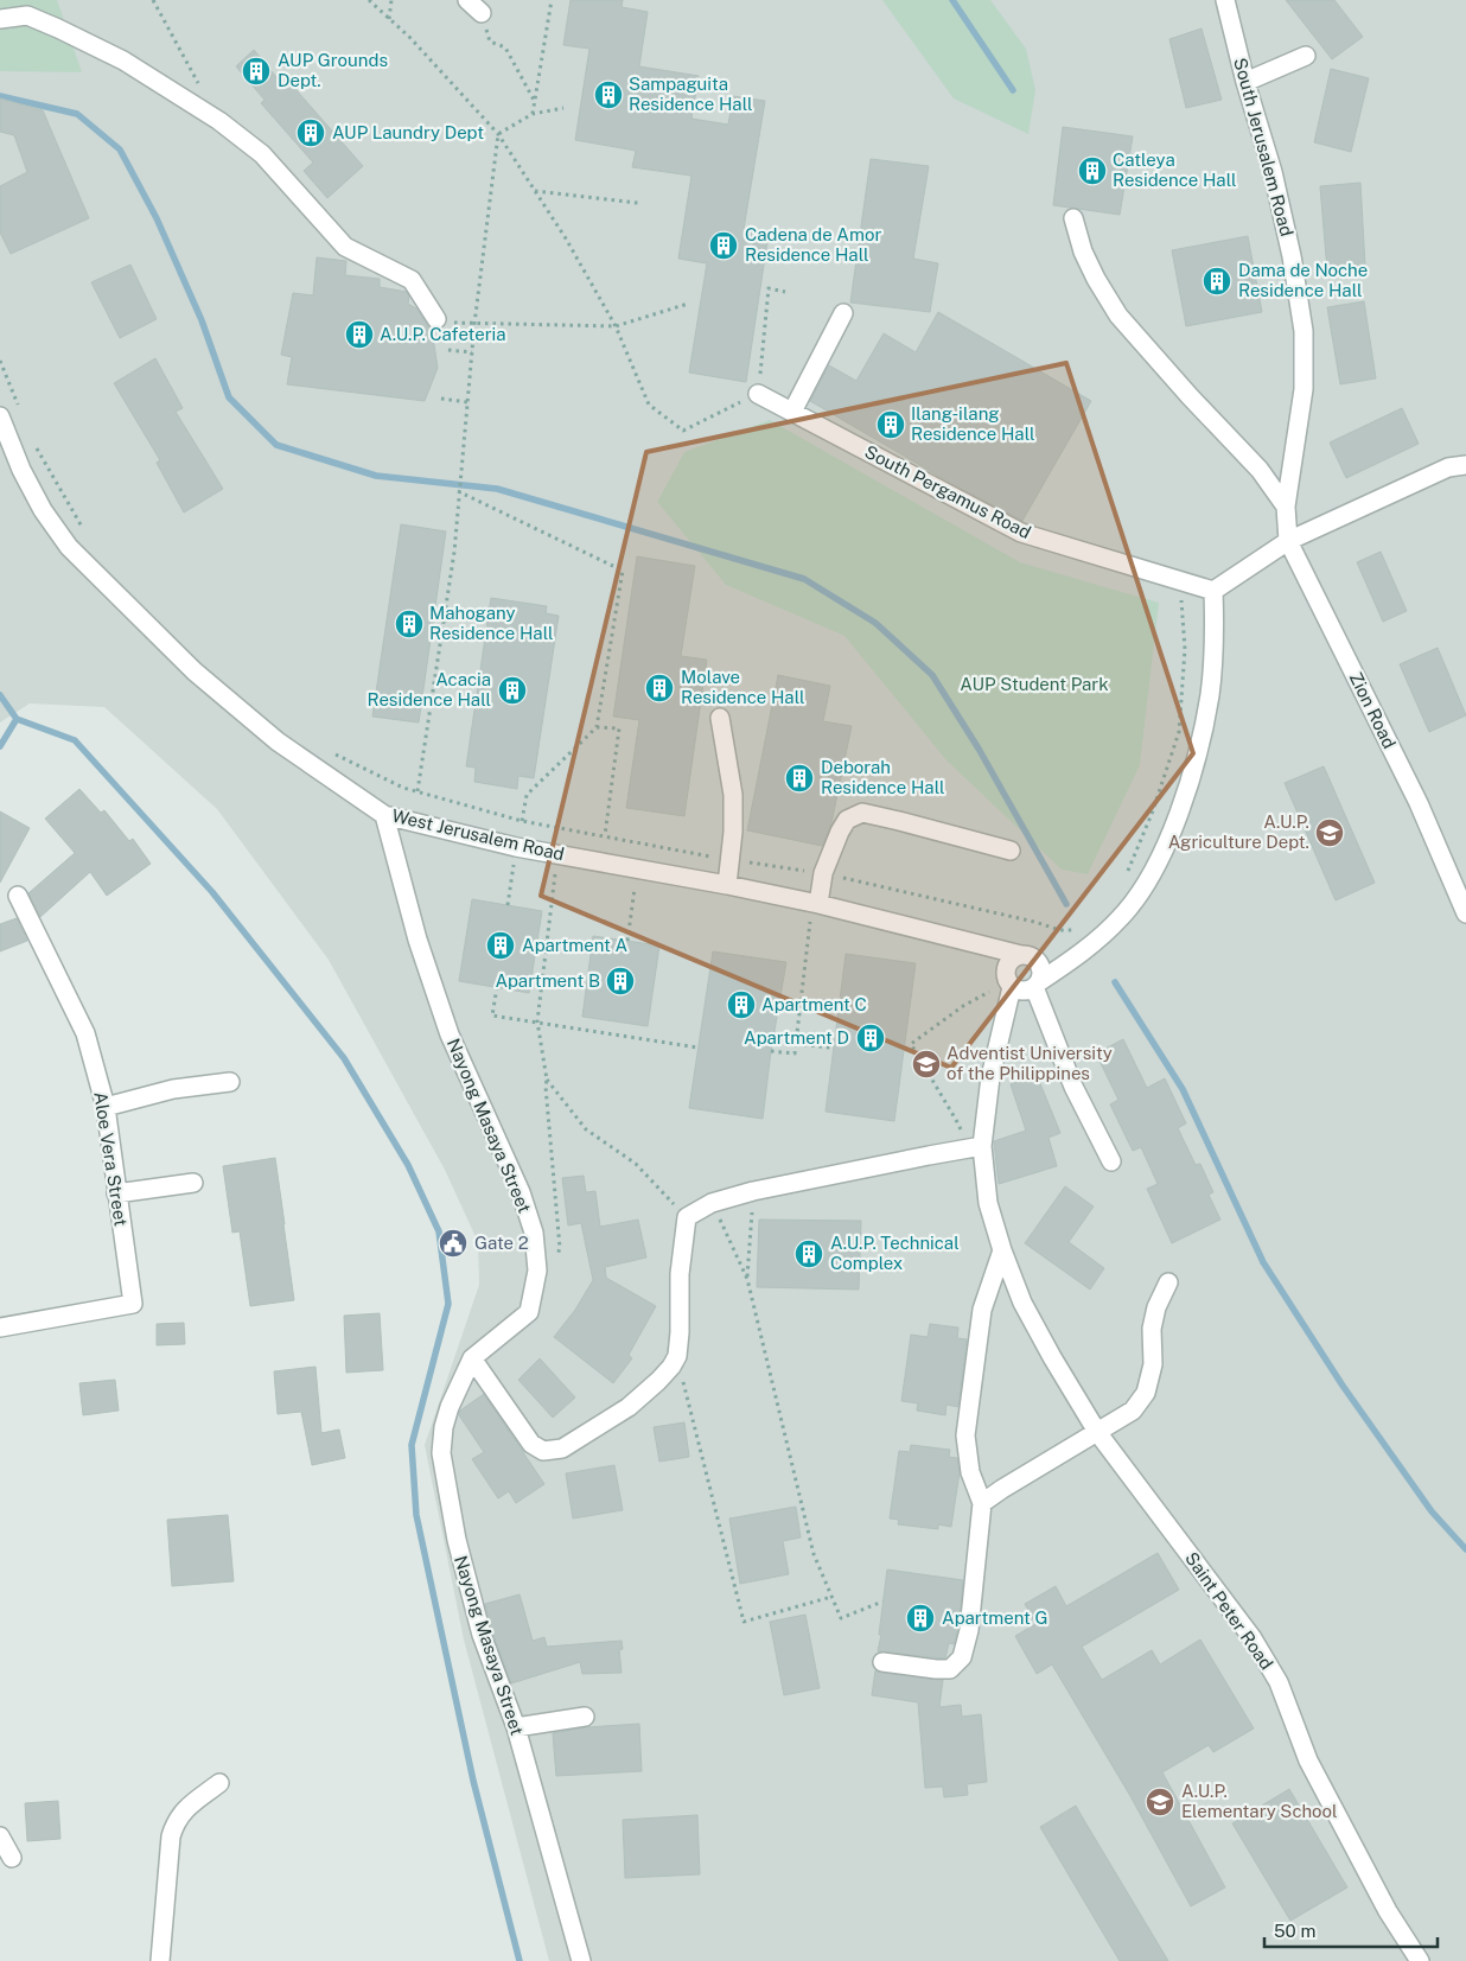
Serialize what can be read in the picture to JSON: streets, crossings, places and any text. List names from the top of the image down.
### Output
{
  "streets": {
    "street": [
      "South Jerusalem Road",
      "South Pergamus Road",
      "Zion Road",
      "West Jerusalem Road",
      "Nayong Masaya Street",
      "Aloe Vera Street",
      "Saint Peter Road"
    ]
  },
  "crossings": [
    ["South Jerusalem Road", "Zion Road"],
    ["West Jerusalem Road", "Nayong Masaya Street"]
  ],
  "parks": ["AUP Student Park"],
  "places": {
    "building": [
      "AUP Grounds Dept.",
      "Sampaguita Residence Hall",
      "AUP Laundry Dept",
      "Catleya Residence Hall",
      "Cadena de Amor Residence Hall",
      "Dama de Noche Residence Hall",
      "A.U.P. Cafeteria",
      "Ilang-ilang Residence Hall",
      "Mahogany Residence Hall",
      "Molave Residence Hall",
      "Acacia Residence Hall",
      "Deborah Residence Hall",
      "Apartment A",
      "Apartment B",
      "Apartment C",
      "Apartment D",
      "A.U.P. Technical Complex",
      "Apartment G"
    ],
    "school or university": ["A.U.P. Agriculture Dept.", "Adventist University of the Philippines", "A.U.P. Elementary School"],
    "public building": ["Gate 2"]
  },
  "scale_bar": "50 m"
}
